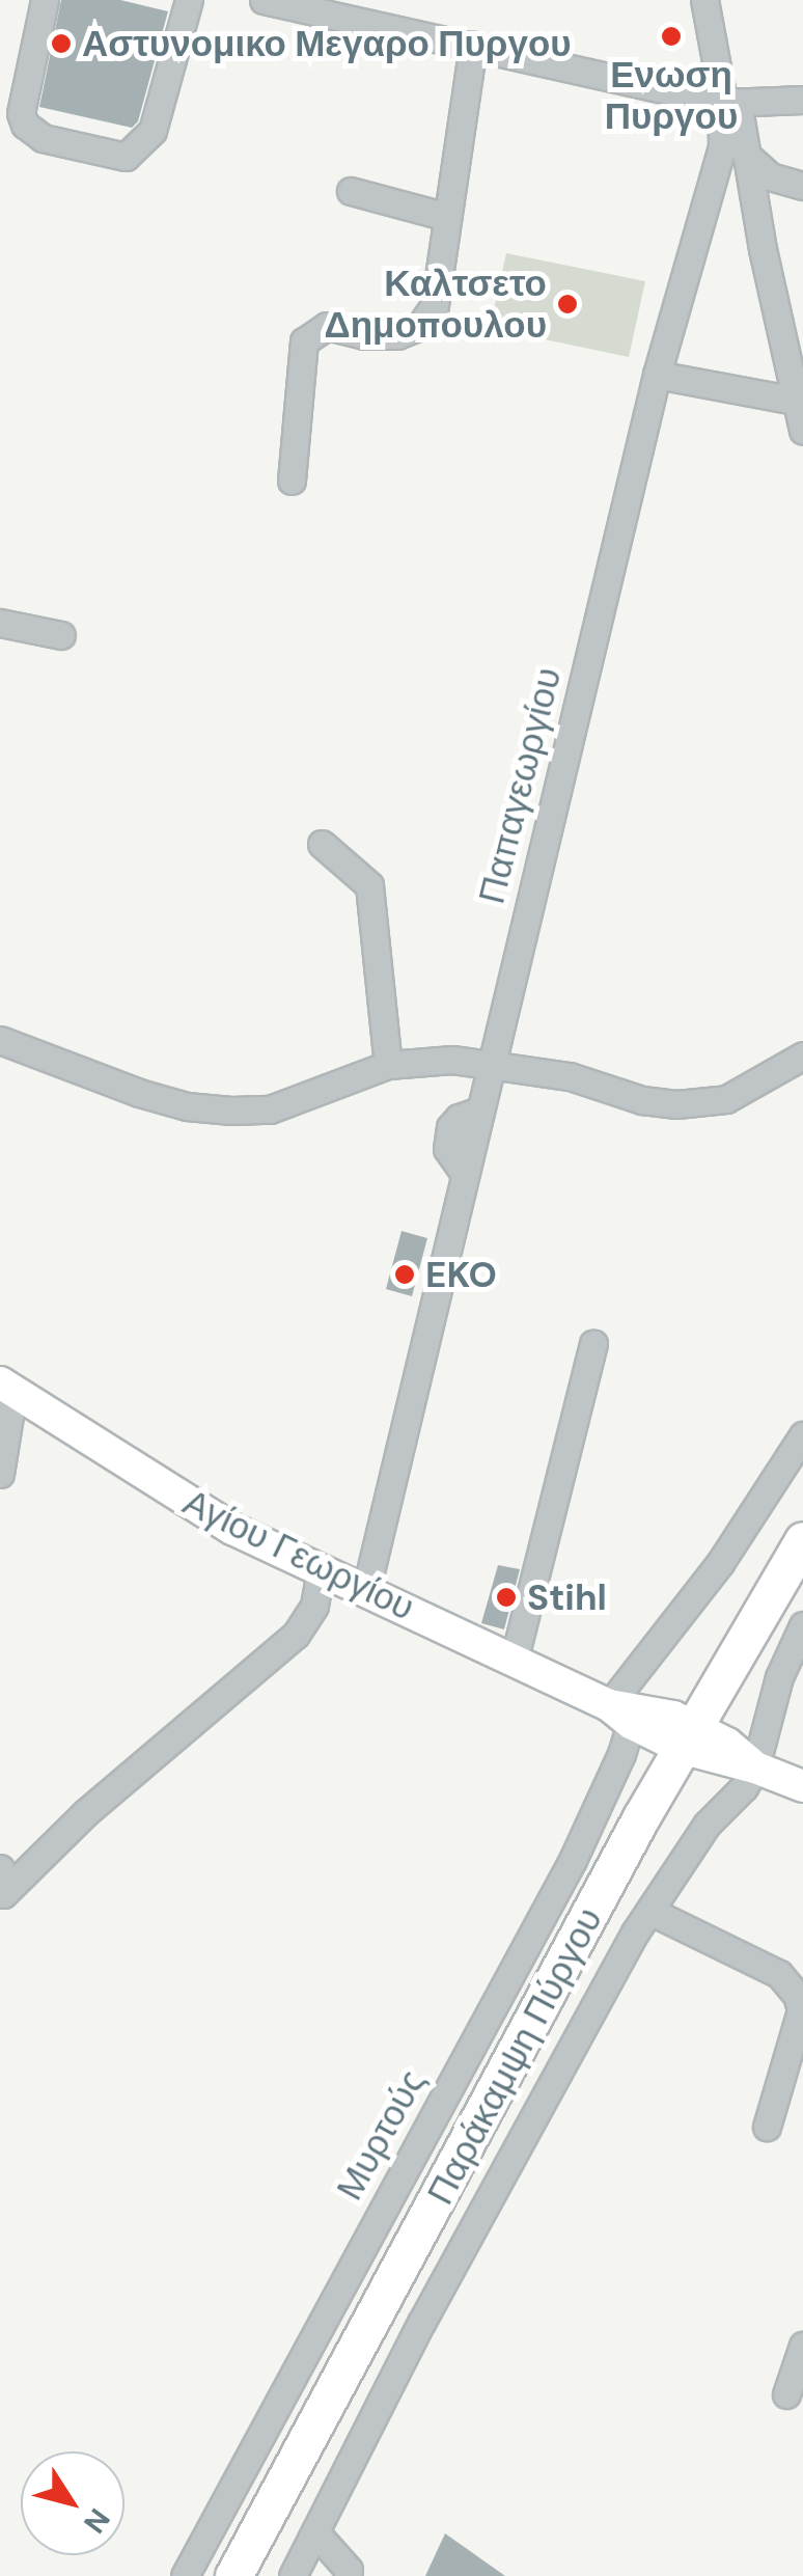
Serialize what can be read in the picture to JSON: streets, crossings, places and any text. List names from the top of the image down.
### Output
{
  "streets": {
    "highway": ["Παράκαμψη Πύργου"],
    "main road": ["Αγίου Γεωργίου"],
    "street": ["Παπαγεωργίου", "Μυρτούς"]
  },
  "crossings": [
    ["Παπαγεωργίου", "Αγίου Γεωργίου"],
    ["Αγίου Γεωργίου", "Παράκαμψη Πύργου"],
    ["Αγίου Γεωργίου", "Μυρτούς"]
  ],
  "places": [
    "Ενωση Πυργου",
    "Αστυνομικο Μεγαρο Πυργου",
    "Καλτσετο Δημοπουλου",
    "EKO",
    "Stihl"
  ],
  "north": "bottom right"
}
